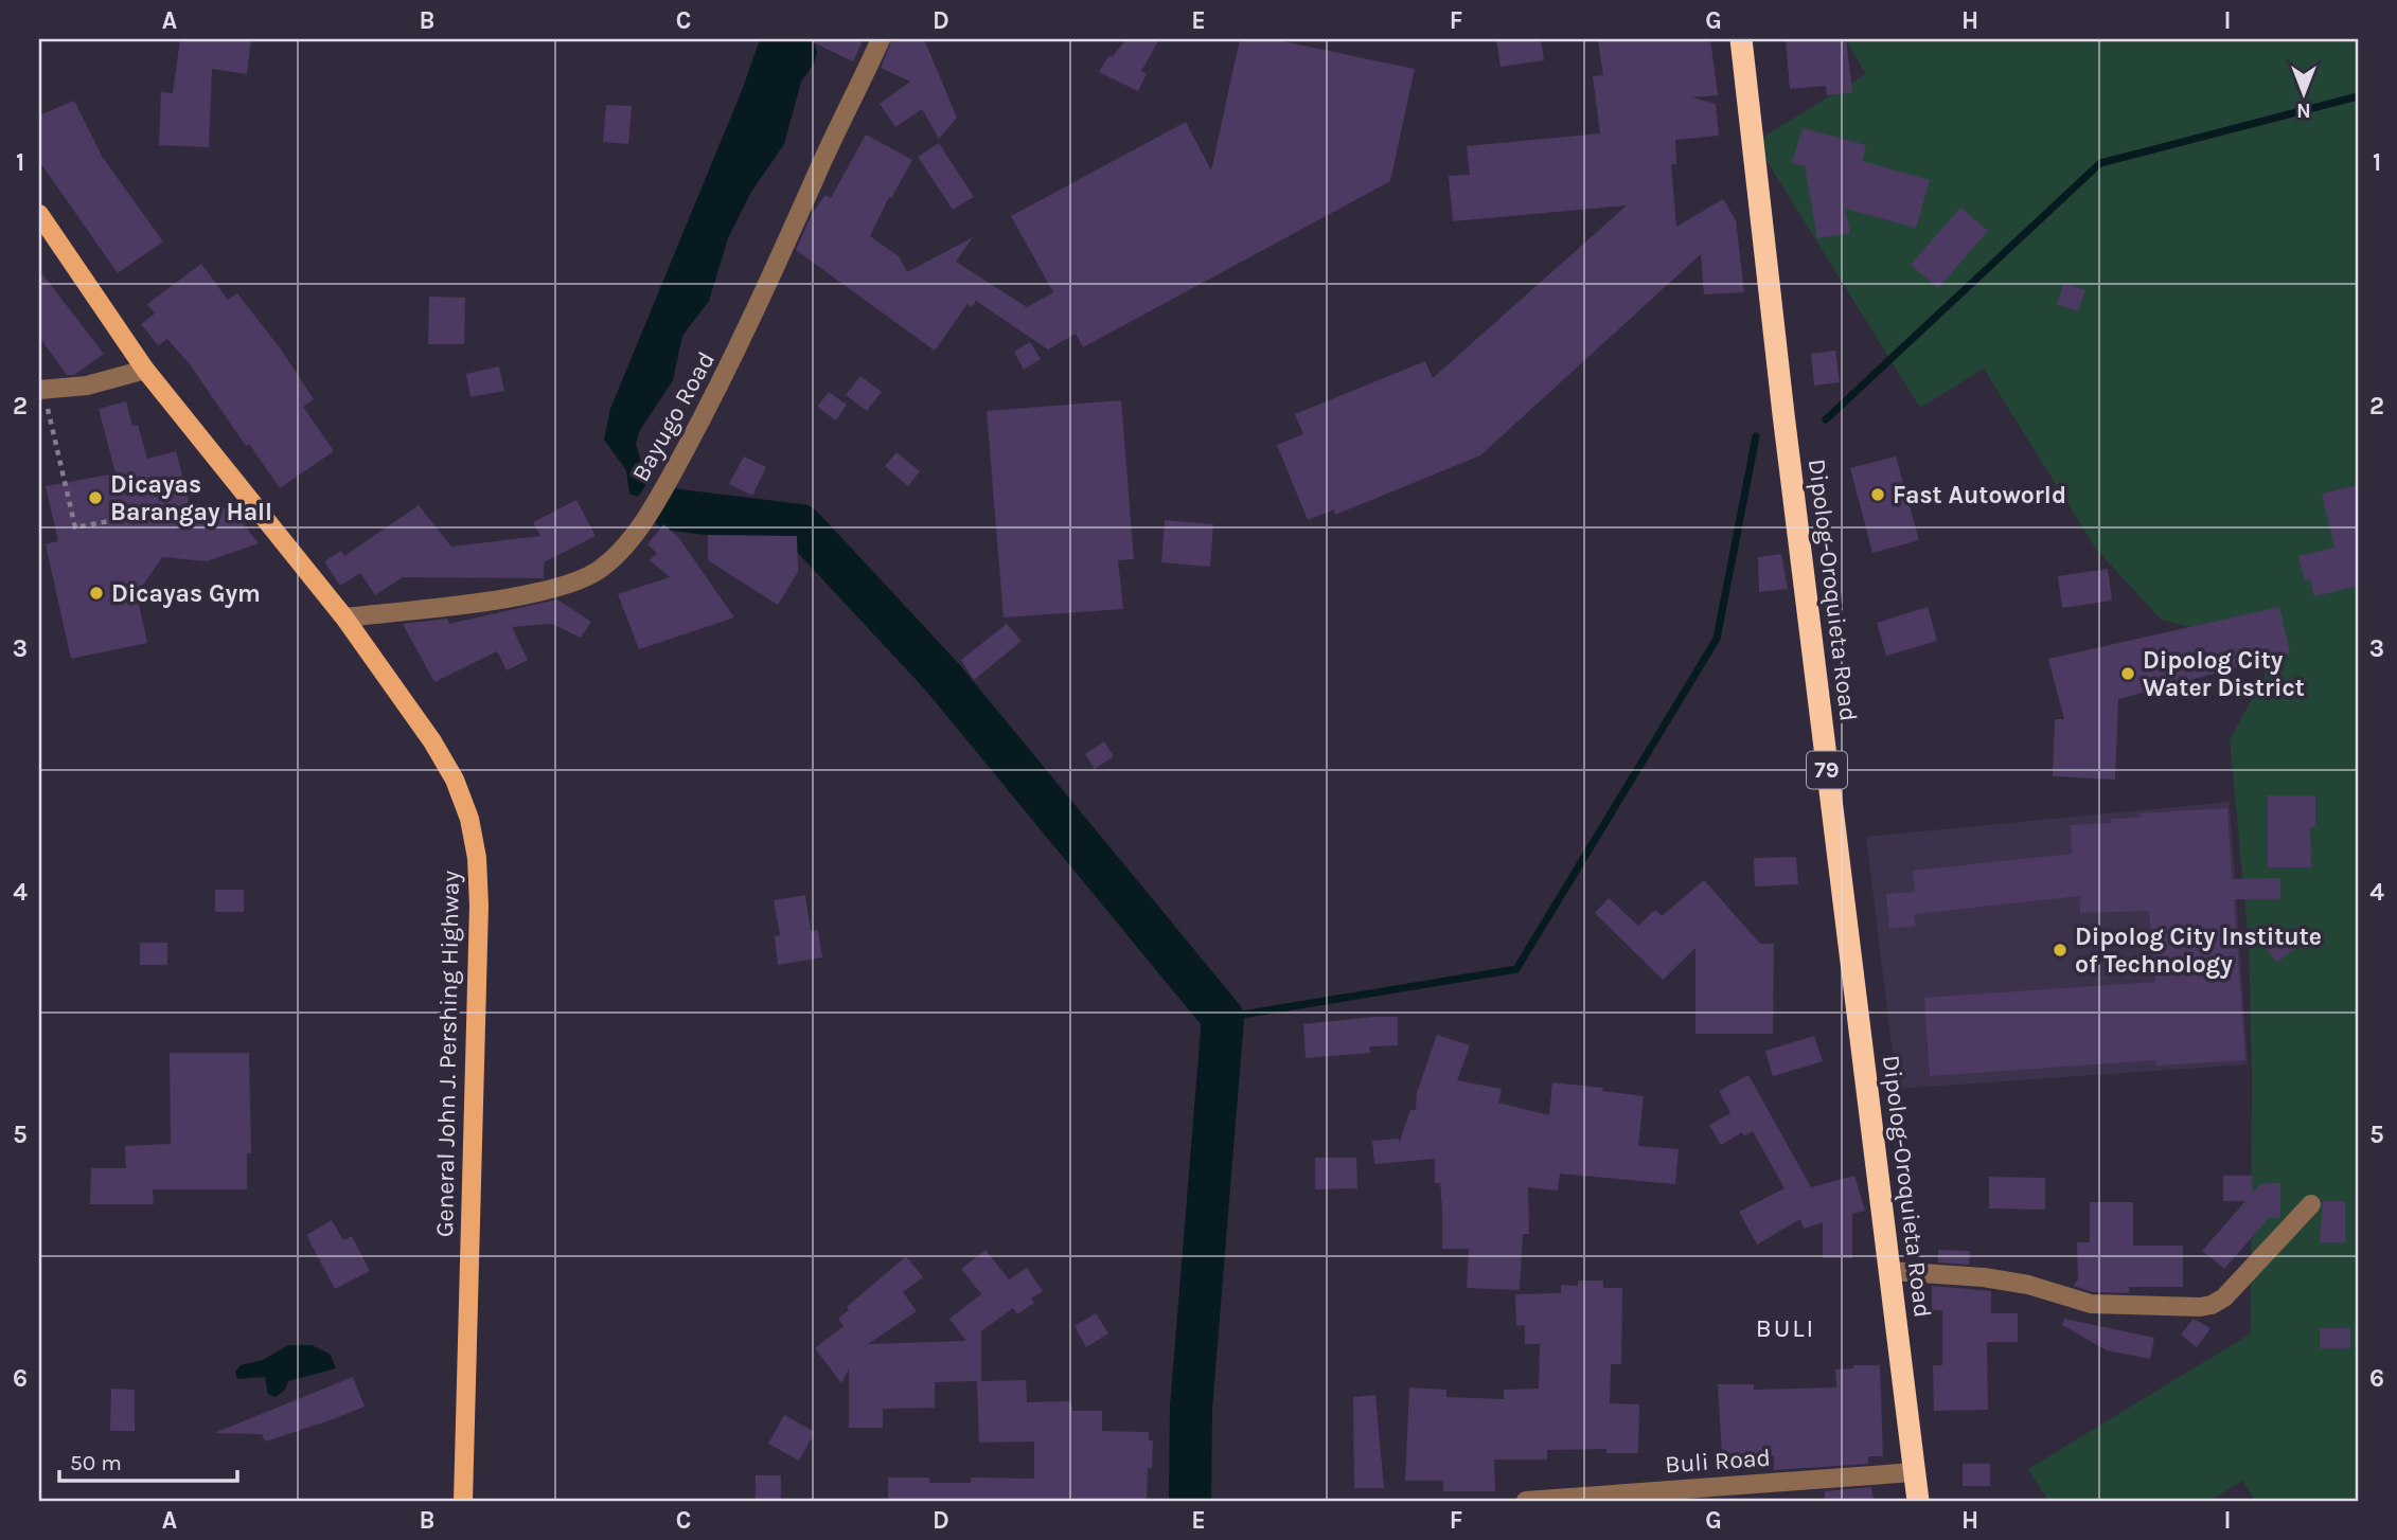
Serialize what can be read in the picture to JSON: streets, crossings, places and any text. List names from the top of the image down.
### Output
{
  "streets": {
    "highway": ["Dipolog-Oroquieta Road", "79"],
    "main road": ["General John J. Pershing Highway"],
    "street": ["Bayugo Road", "Buli Road"]
  },
  "crossings": [
    ["Bayugo Road", "General John J. Pershing Highway"],
    ["Dipolog-Oroquieta Road", "Buli Road"]
  ],
  "districts": ["BULI"],
  "places": [
    "Fast Autoworld",
    "Dicayas Barangay Hall",
    "Dicayas Gym",
    "Dipolog City Water District",
    "Dipolog City Institute of Technology"
  ],
  "scale_bar": "50 m",
  "north": "bottom",
  "grid": {
    "columns": [
      "A",
      "B",
      "C",
      "D",
      "E",
      "F",
      "G",
      "H",
      "I"
    ],
    "rows": [
      "1",
      "2",
      "3",
      "4",
      "5",
      "6"
    ]
  }
}
